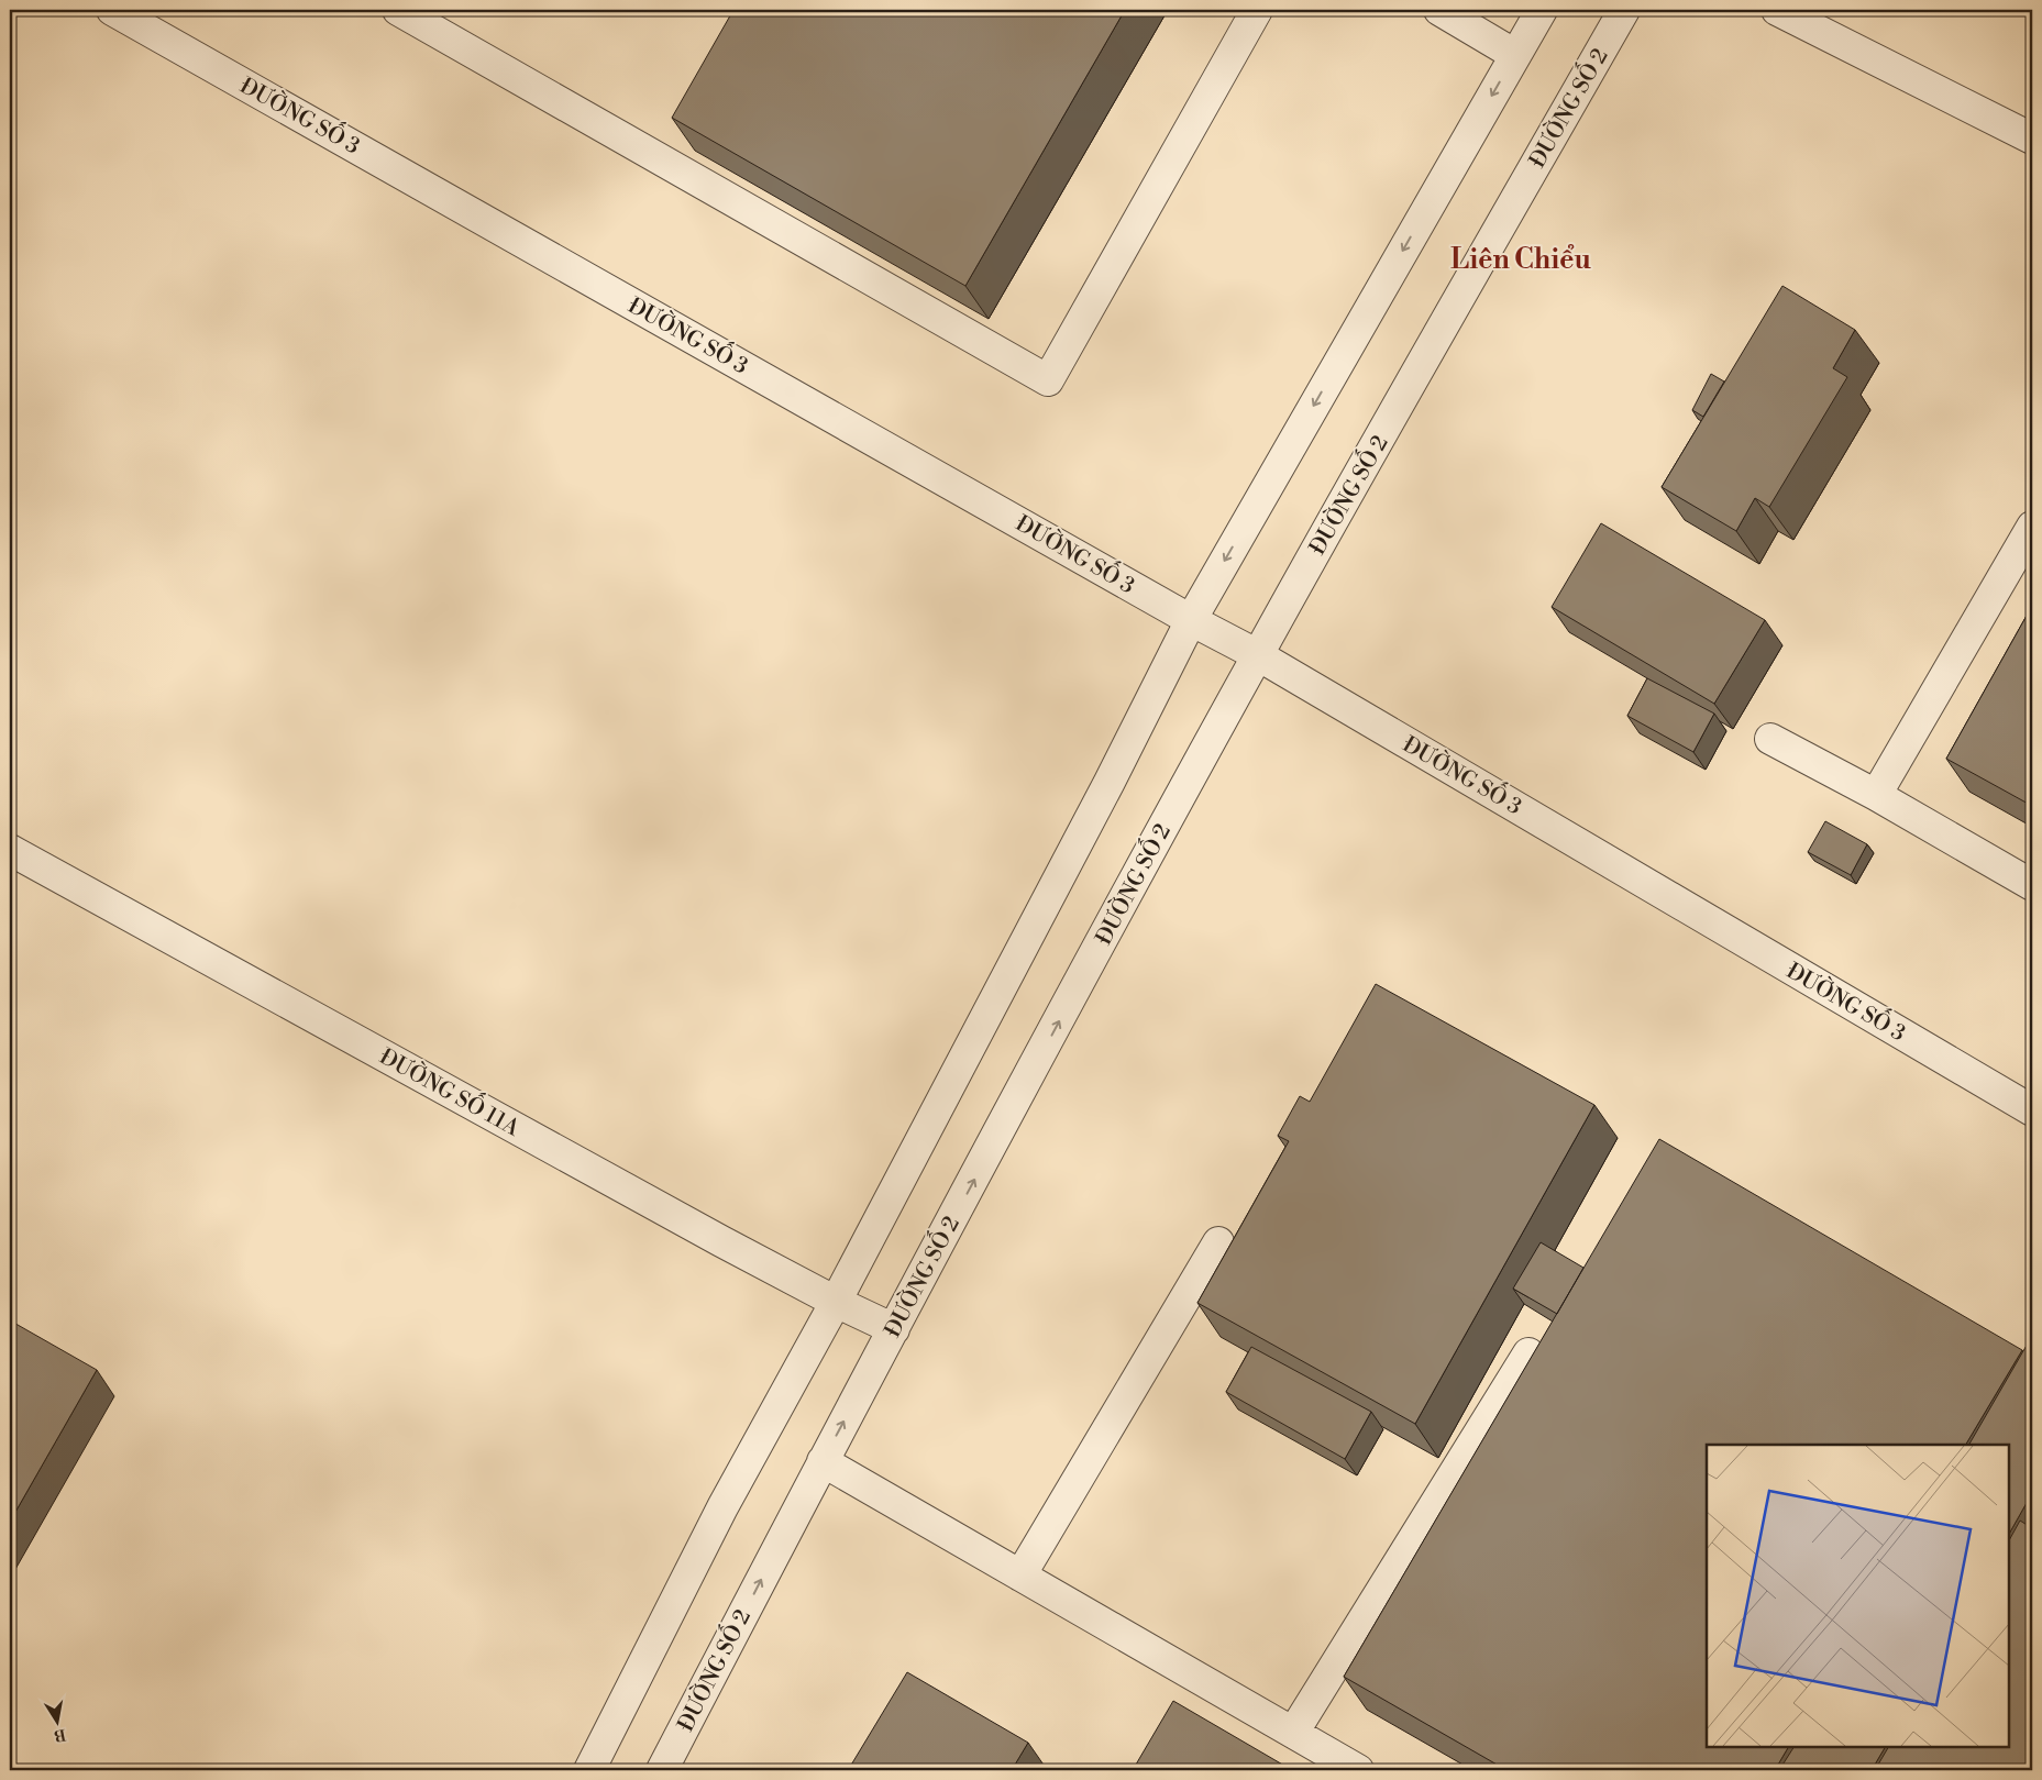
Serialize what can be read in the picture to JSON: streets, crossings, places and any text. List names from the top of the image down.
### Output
{
  "streets": {
    "street": ["ĐƯỜNG SỐ 2", "ĐƯỜNG SỐ 3", "ĐƯỜNG SỐ 11A"]
  },
  "crossings": [
    ["ĐƯỜNG SỐ 2", "ĐƯỜNG SỐ 3"],
    ["ĐƯỜNG SỐ 2", "ĐƯỜNG SỐ 11A"]
  ],
  "districts": ["Liên Chiểu"],
  "north": "bottom"
}
